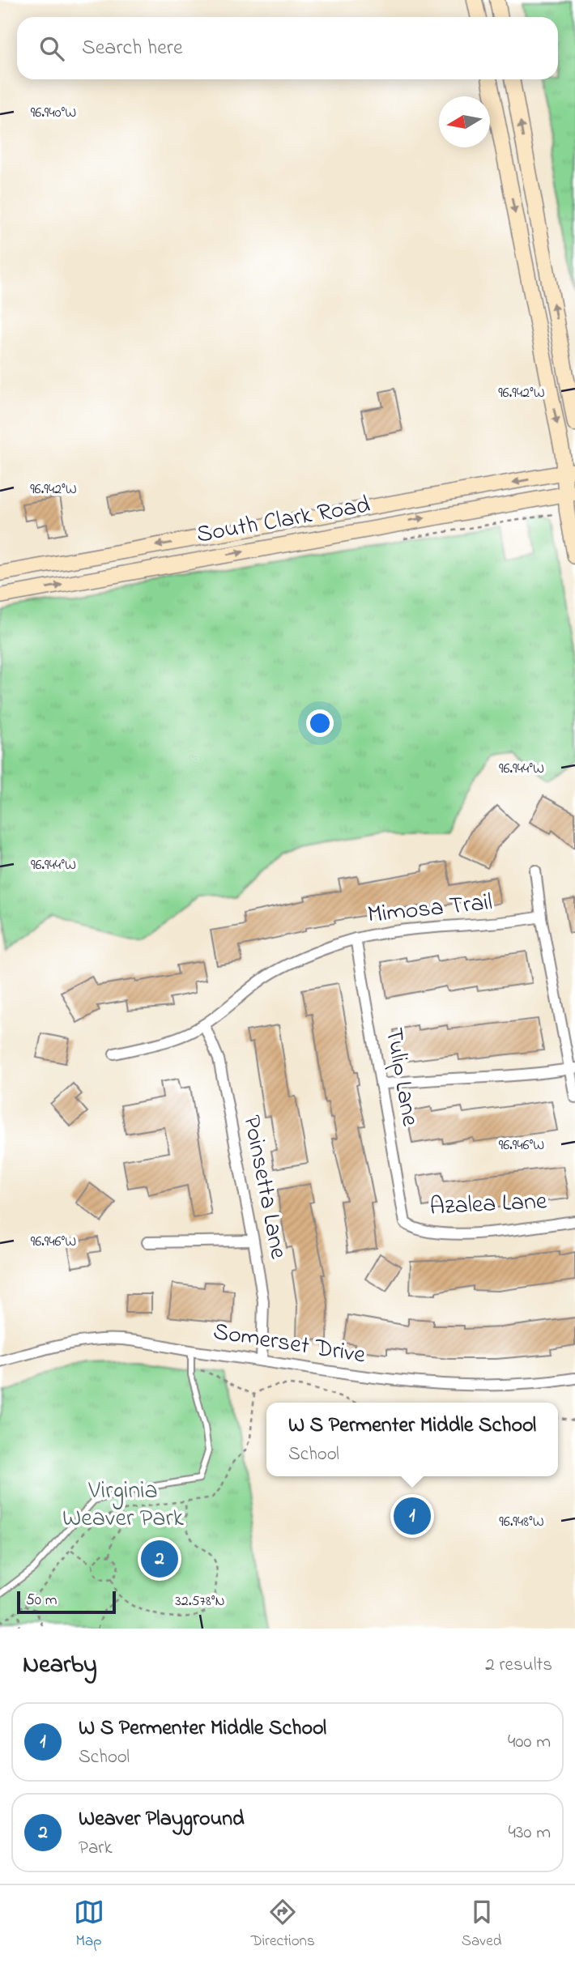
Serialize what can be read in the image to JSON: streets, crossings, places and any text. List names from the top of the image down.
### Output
{
  "streets": {
    "main road": ["South Clark Road"],
    "street": [
      "Mimosa Trail",
      "Tulip Lane",
      "Poinsetta Lane",
      "Azalea Lane",
      "Somerset Drive"
    ]
  },
  "crossings": [
    ["Mimosa Trail", "Tulip Lane"],
    ["Mimosa Trail", "Poinsetta Lane"],
    ["Tulip Lane", "Azalea Lane"],
    ["Poinsetta Lane", "Somerset Drive"]
  ],
  "parks": ["Virginia Weaver Park"],
  "scale_bar": "50 m",
  "north": "left",
  "page": {
    "search": "Search here",
    "popup": ["W S Permenter Middle School", "School"],
    "pins": ["1", "2"],
    "scale": "50 m",
    "heading": ["Nearby", "2 results"],
    "list": [
      {
        "mark": "1",
        "name": "W S Permenter Middle School",
        "note": "School",
        "value": "400 m"
      },
      {
        "mark": "2",
        "name": "Weaver Playground",
        "note": "Park",
        "value": "430 m"
      }
    ],
    "nav": ["Map", "Directions", "Saved"]
  },
  "coordinates": [
    "96.940°W",
    "96.942°W",
    "96.944°W",
    "96.946°W",
    "96.948°W",
    "32.578°N"
  ]
}
